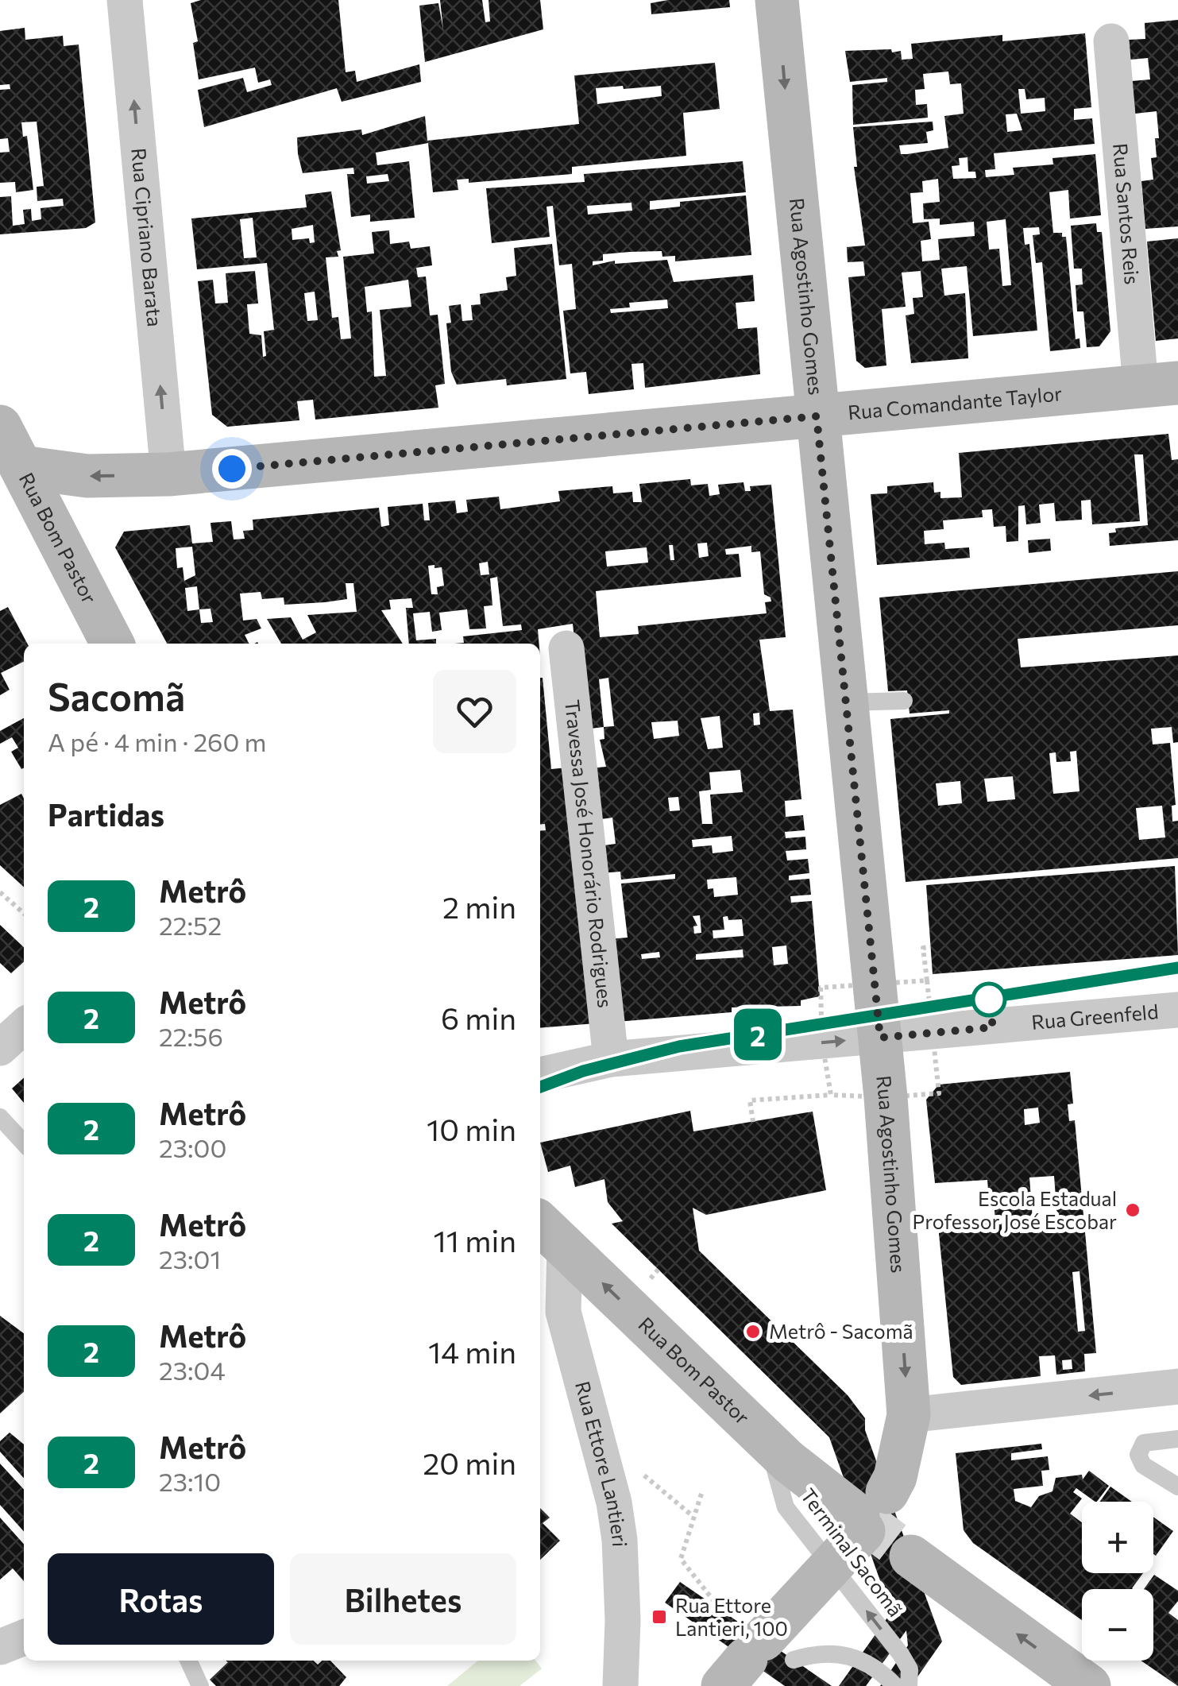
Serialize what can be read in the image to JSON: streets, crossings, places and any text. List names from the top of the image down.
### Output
{
  "streets": {
    "main road": ["Rua Agostinho Gomes", "Rua Comandante Taylor", "Rua Bom Pastor"],
    "street": [
      "Rua Santos Reis",
      "Rua Cipriano Barata",
      "Travessa José Honorário Rodrigues",
      "Rua Greenfeld",
      "Rua Ettore Lantieri"
    ],
    "lane": ["Terminal Sacomã"]
  },
  "crossings": [
    ["Rua Santos Reis", "Rua Comandante Taylor"],
    ["Rua Cipriano Barata", "Rua Comandante Taylor"],
    ["Rua Agostinho Gomes", "Rua Comandante Taylor"],
    ["Rua Agostinho Gomes", "Rua Bom Pastor"],
    ["Rua Agostinho Gomes", "Rua Greenfeld"],
    ["Rua Comandante Taylor", "Rua Bom Pastor"],
    ["Rua Bom Pastor", "Rua Ettore Lantieri"],
    ["Rua Bom Pastor", "Terminal Sacomã"],
    ["Travessa José Honorário Rodrigues", "Rua Greenfeld"]
  ],
  "one_way": [
    "Rua Cipriano Barata",
    "Rua Agostinho Gomes",
    "Rua Bom Pastor",
    "Rua Greenfeld",
    "Terminal Sacomã"
  ],
  "places": {
    "other": ["Escola Estadual Professor José Escobar", "Metrô - Sacomã"],
    "transit": ["Rua Ettore Lantieri, 100"]
  },
  "lines": ["metro line 2"],
  "page": {
    "on_map": "2",
    "heading": [
      ["Sacomã", "A pé · 4 min · 260 m"],
      "Partidas"
    ],
    "list": [
      {
        "mark": "2",
        "name": "Metrô",
        "note": "22:52",
        "value": "2 min"
      },
      {
        "mark": "2",
        "name": "Metrô",
        "note": "22:56",
        "value": "6 min"
      },
      {
        "mark": "2",
        "name": "Metrô",
        "note": "23:00",
        "value": "10 min"
      },
      {
        "mark": "2",
        "name": "Metrô",
        "note": "23:01",
        "value": "11 min"
      },
      {
        "mark": "2",
        "name": "Metrô",
        "note": "23:04",
        "value": "14 min"
      },
      {
        "mark": "2",
        "name": "Metrô",
        "note": "23:10",
        "value": "20 min"
      }
    ],
    "map_buttons": ["+", "−"],
    "buttons": ["Rotas", "Bilhetes"]
  }
}
